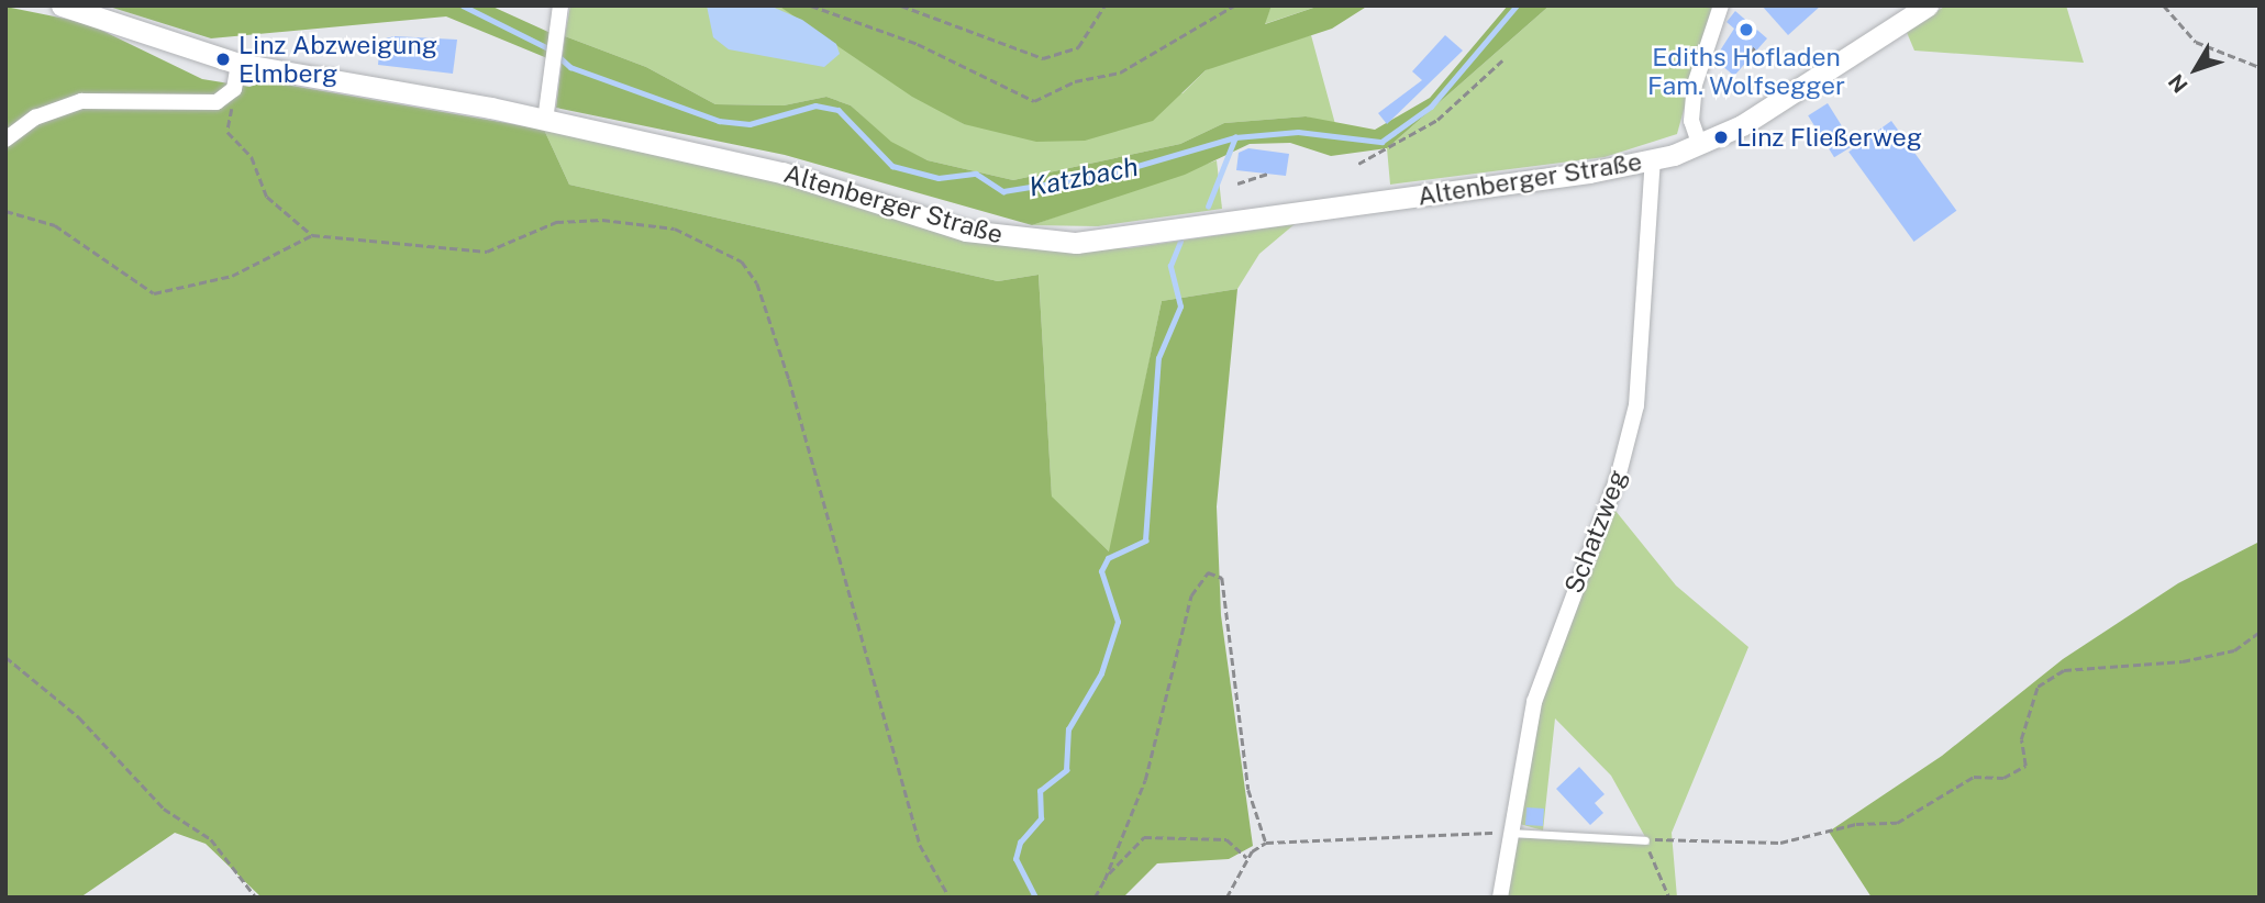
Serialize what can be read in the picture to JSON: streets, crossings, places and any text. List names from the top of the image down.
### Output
{
  "streets": {
    "street": ["Altenberger Straße", "Schatzweg"]
  },
  "crossings": [
    ["Altenberger Straße", "Schatzweg"]
  ],
  "water": ["Katzbach"],
  "places": ["Ediths Hofladen Fam. Wolfsegger", "Linz Abzweigung Elmberg", "Linz Fließerweg"],
  "north": "bottom left"
}
